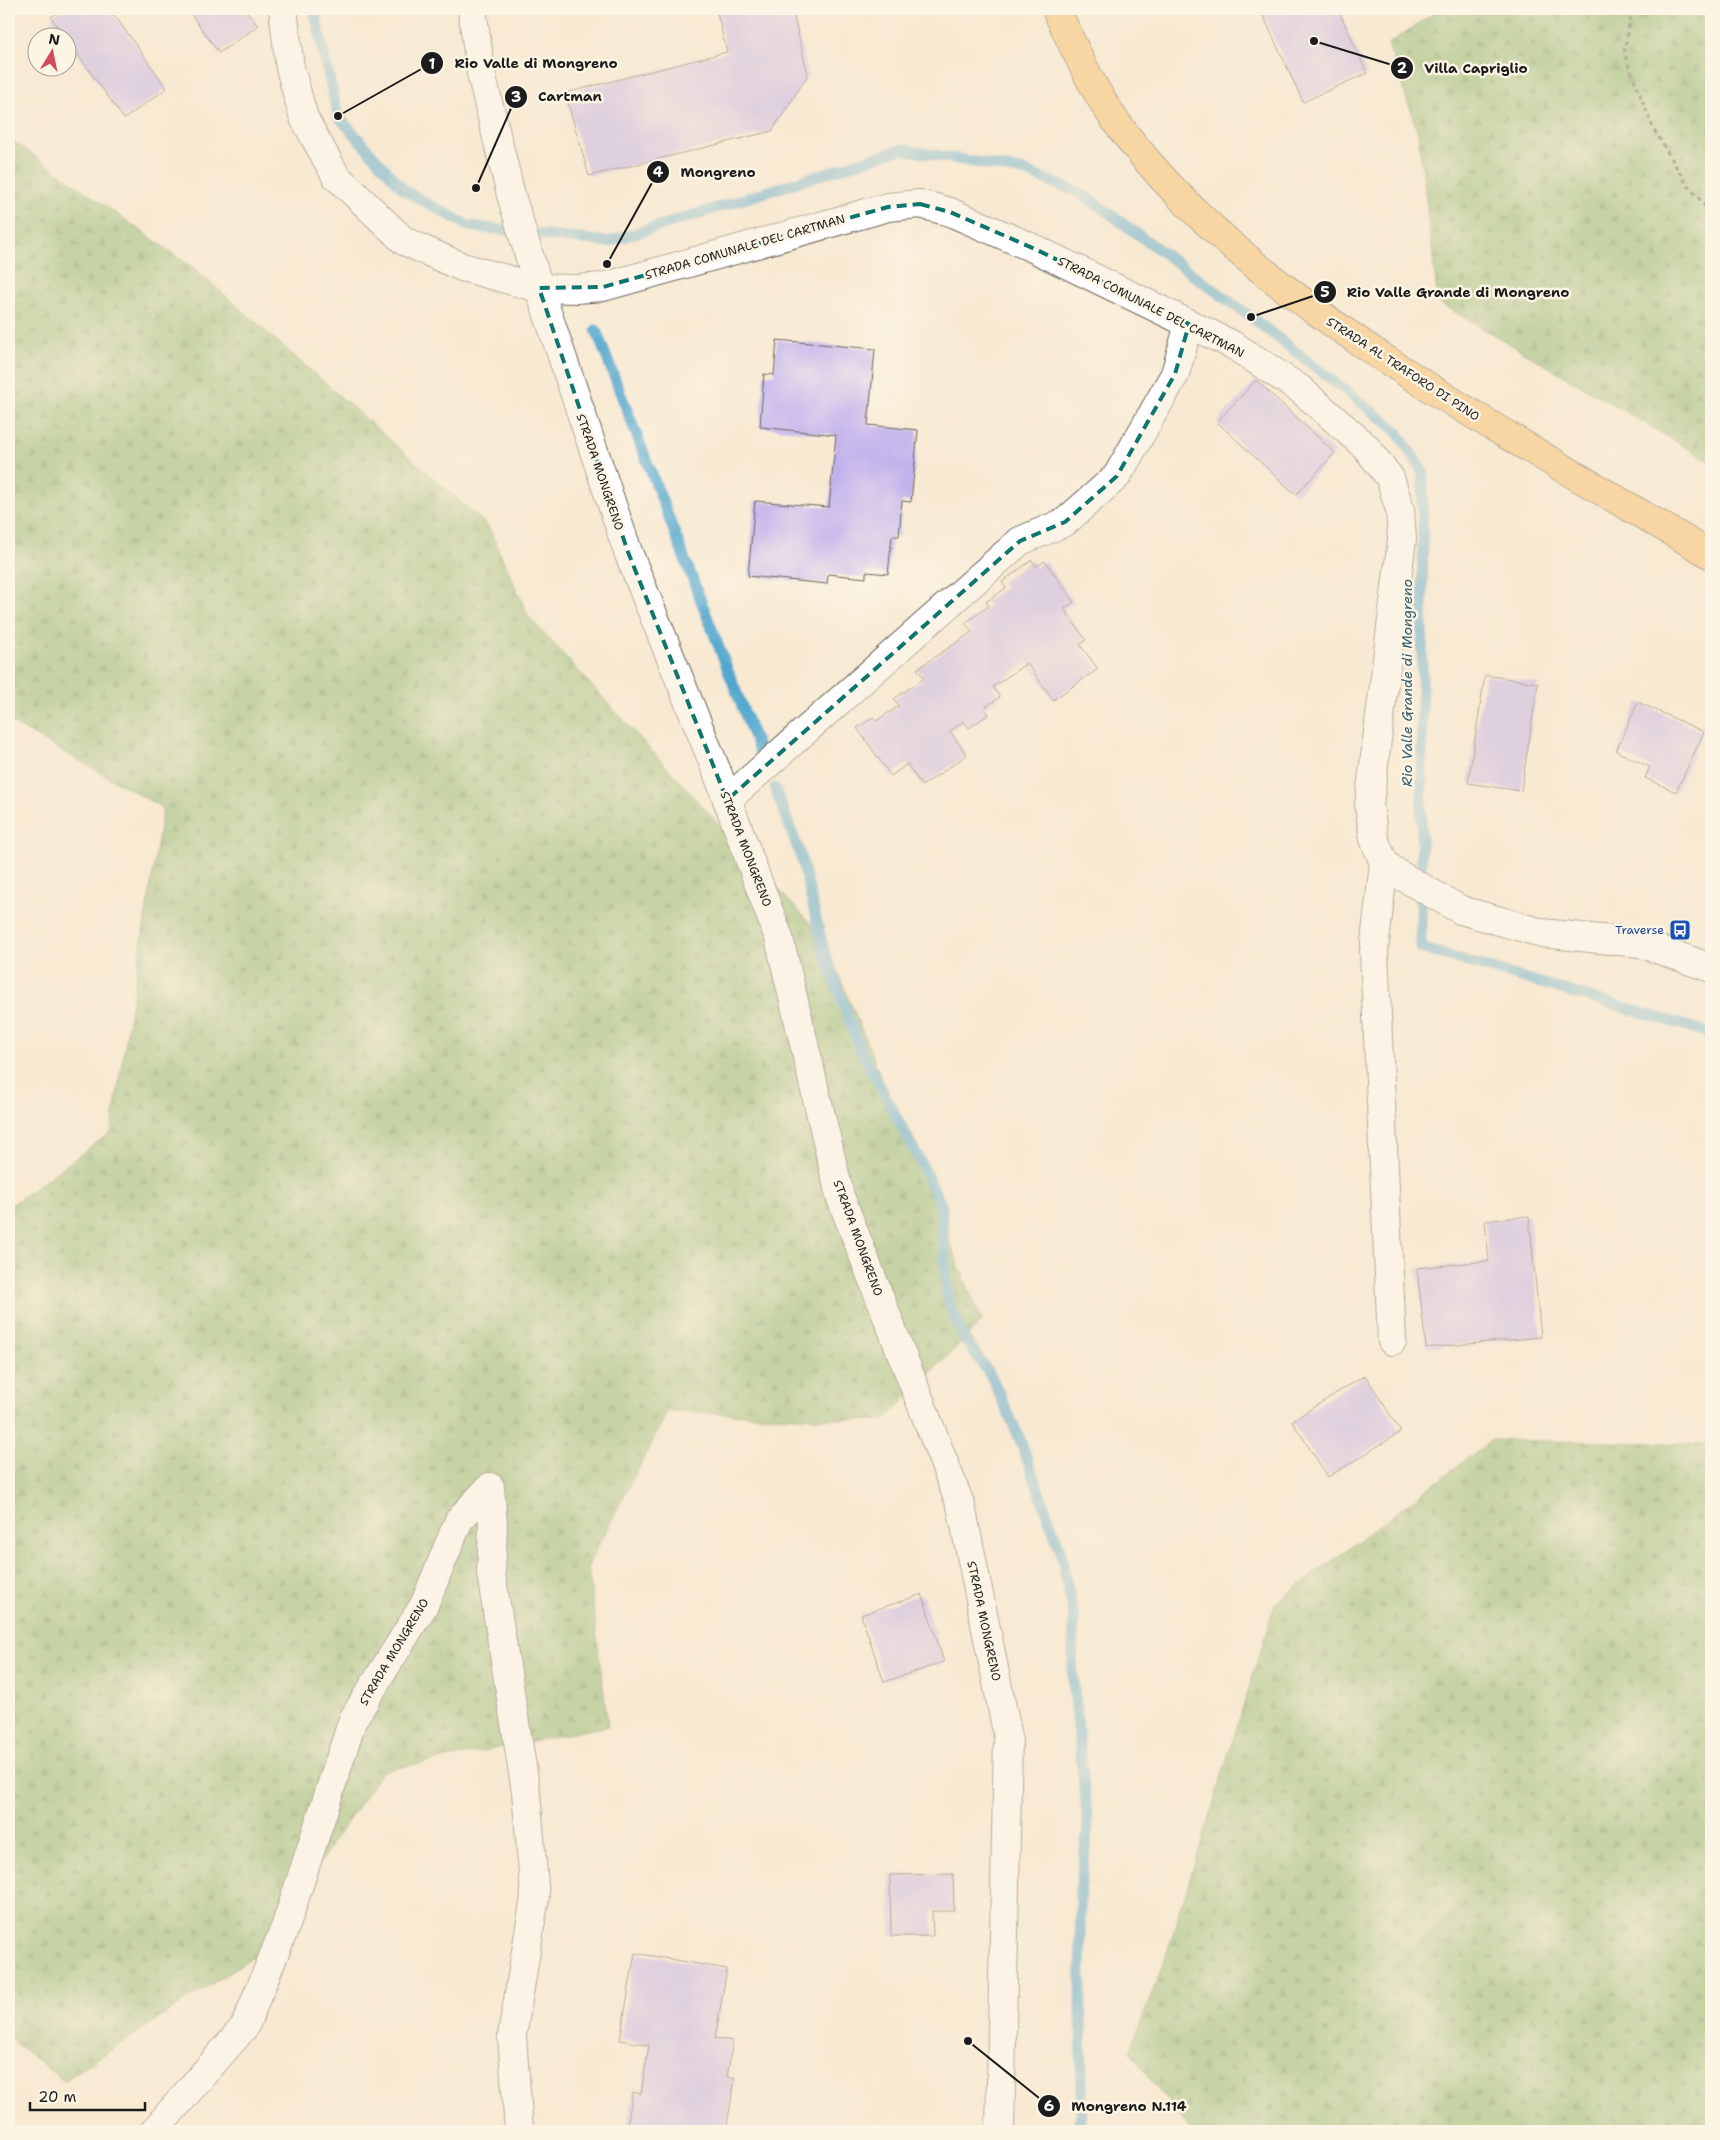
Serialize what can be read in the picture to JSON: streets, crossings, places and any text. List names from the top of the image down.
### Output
{
  "streets": {
    "main road": ["STRADA AL TRAFORO DI PINO"],
    "street": ["STRADA COMUNALE DEL CARTMAN", "STRADA MONGRENO"]
  },
  "crossings": [
    ["STRADA COMUNALE DEL CARTMAN", "STRADA MONGRENO"]
  ],
  "water": ["Rio Valle Grande di Mongreno"],
  "places": {
    "other": [
      "Villa Capriglio",
      "Rio Valle di Mongreno",
      "Cartman",
      "Mongreno",
      "Rio Valle Grande di Mongreno",
      "Mongreno N.114"
    ],
    "bus stop": ["Traverse"]
  },
  "scale_bar": "20 m",
  "north": "top"
}
